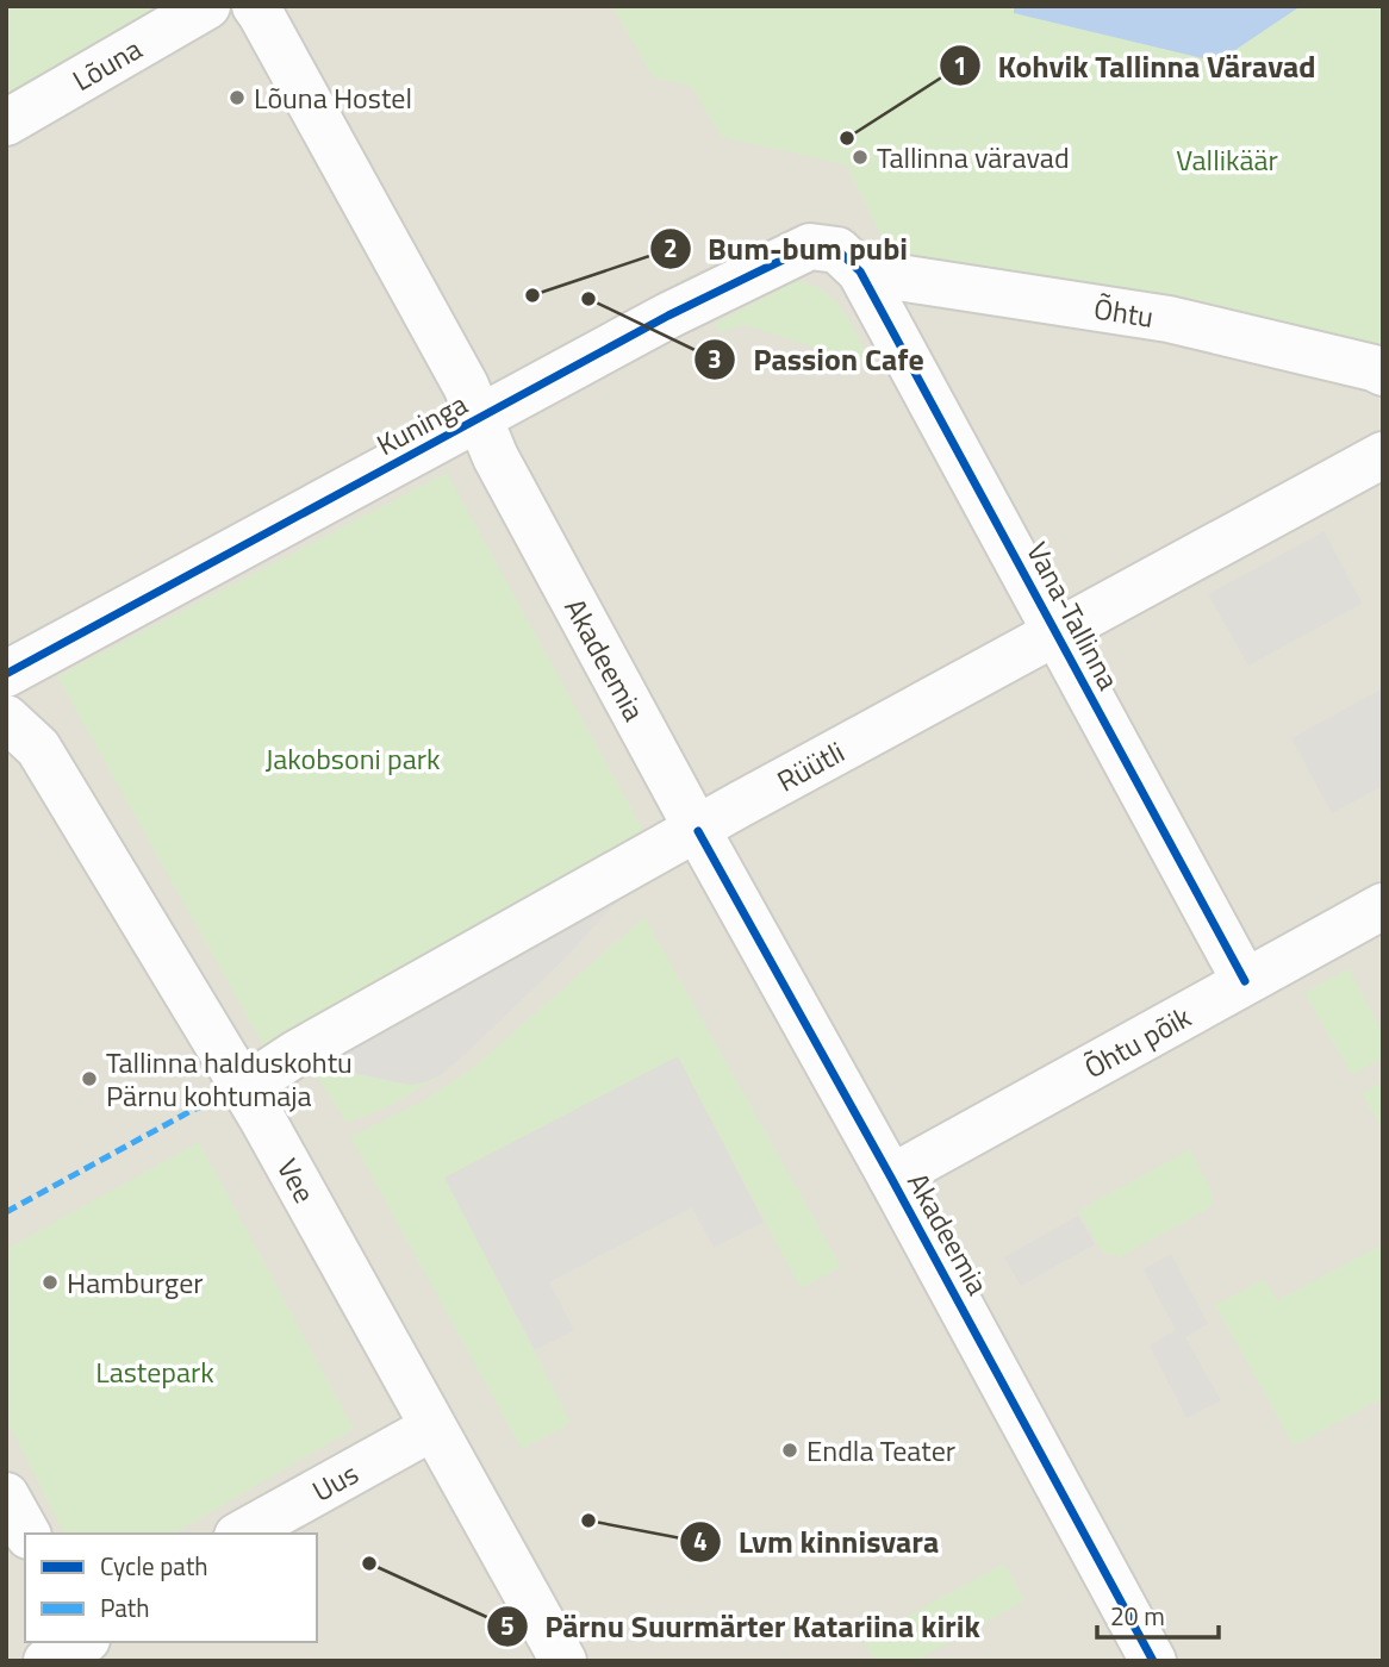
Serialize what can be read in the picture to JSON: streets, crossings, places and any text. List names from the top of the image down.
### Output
{
  "streets": {
    "street": [
      "Lõuna",
      "Õhtu",
      "Kuninga",
      "Vana-Tallinna",
      "Akadeemia",
      "Rüütli",
      "Õhtu põik",
      "Vee",
      "Uus"
    ]
  },
  "crossings": [
    ["Õhtu", "Kuninga"],
    ["Õhtu", "Vana-Tallinna"],
    ["Kuninga", "Vana-Tallinna"],
    ["Kuninga", "Akadeemia"],
    ["Vana-Tallinna", "Rüütli"],
    ["Vana-Tallinna", "Õhtu põik"],
    ["Akadeemia", "Rüütli"],
    ["Akadeemia", "Õhtu põik"],
    ["Rüütli", "Vee"],
    ["Vee", "Uus"]
  ],
  "parks": ["Vallikäär", "Jakobsoni park", "Lastepark"],
  "places": [
    "Lõuna Hostel",
    "Kohvik Tallinna Väravad",
    "Tallinna väravad",
    "Bum-bum pubi",
    "Passion Cafe",
    "Tallinna halduskohtu Pärnu kohtumaja",
    "Hamburger",
    "Endla Teater",
    "Lvm kinnisvara",
    "Pärnu Suurmärter Katariina kirik"
  ],
  "legend": ["Cycle path", "Path"],
  "scale_bar": "20 m"
}
